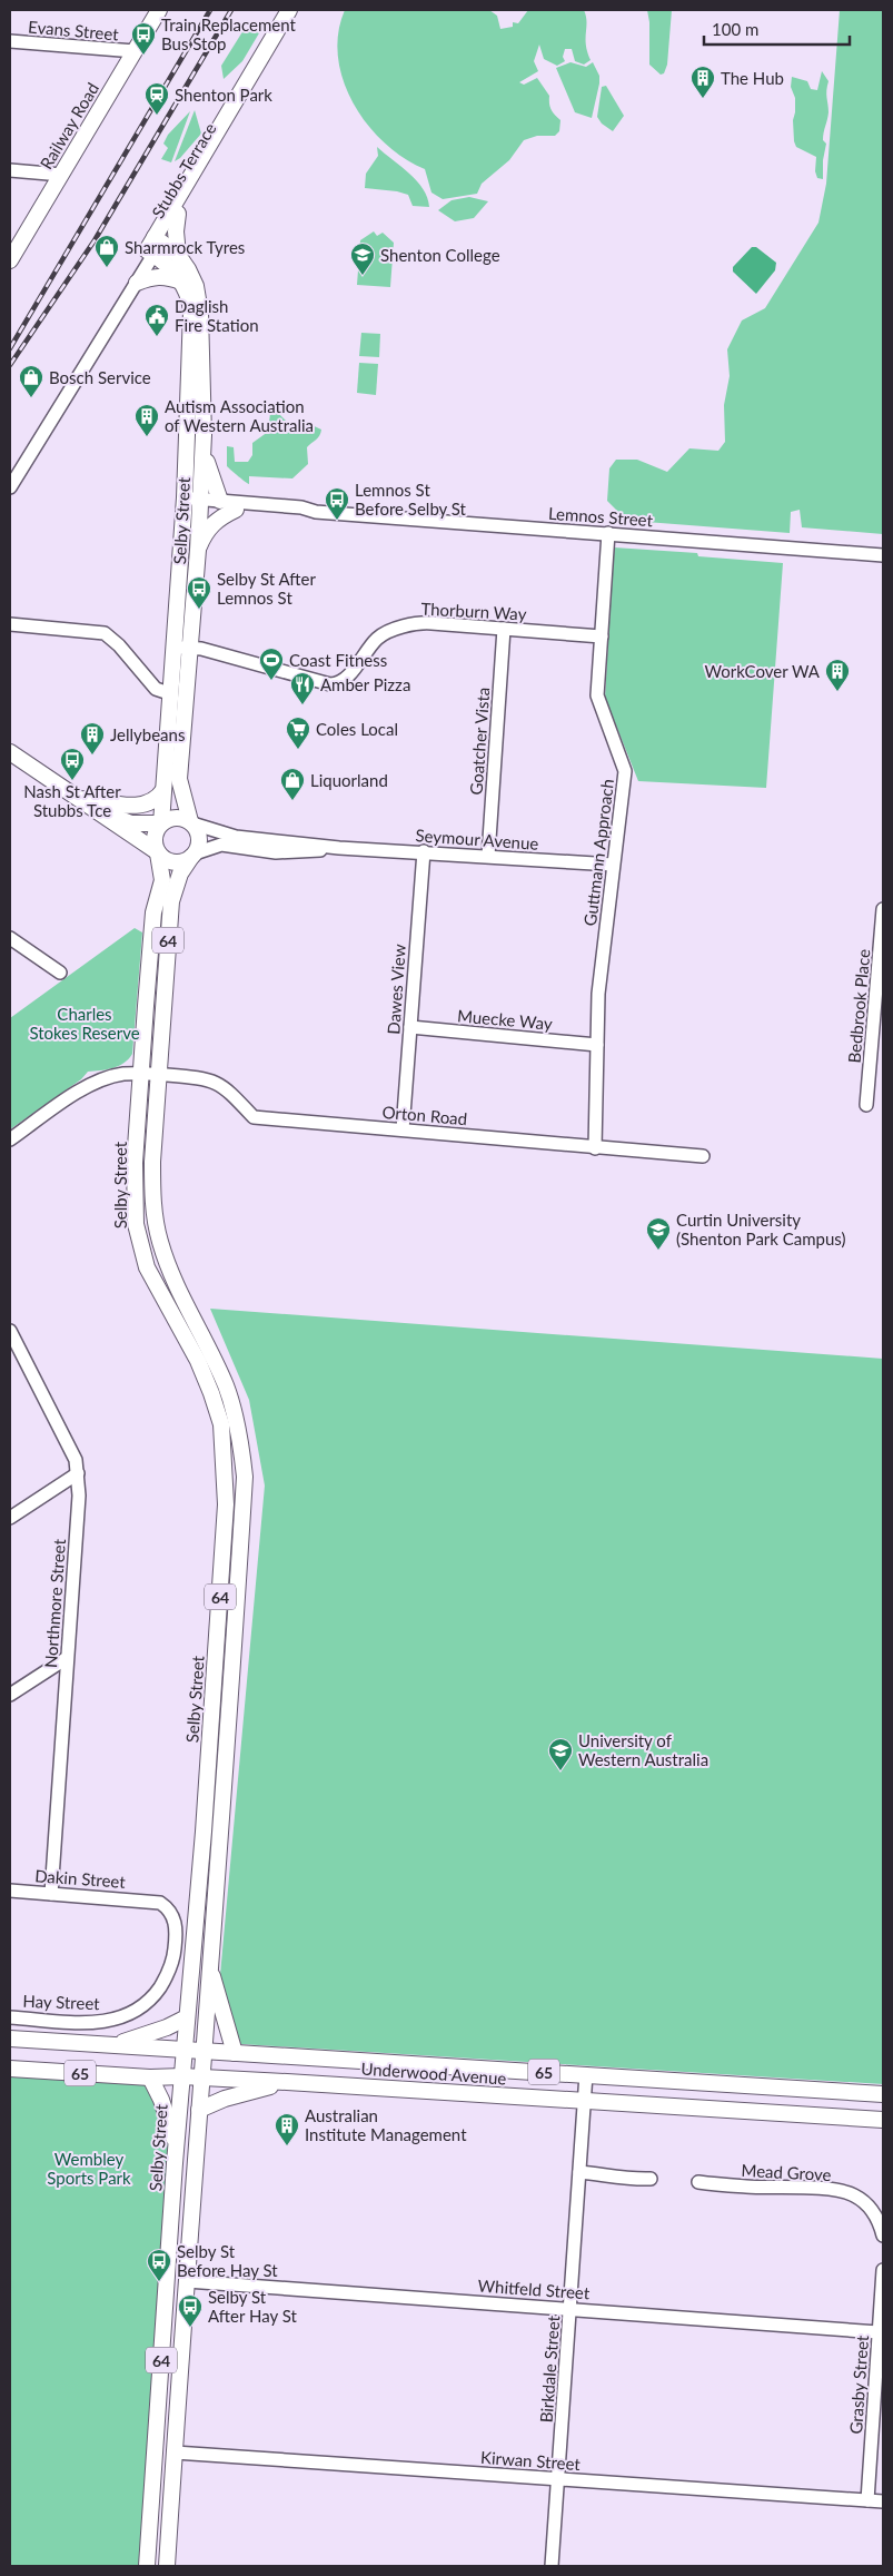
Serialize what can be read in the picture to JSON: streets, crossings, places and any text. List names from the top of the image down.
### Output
{
  "streets": {
    "main road": [
      "Railway Road",
      "Stubbs Terrace",
      "Selby Street",
      "64",
      "65",
      "Underwood Avenue"
    ],
    "street": [
      "Evans Street",
      "Lemnos Street",
      "Thorburn Way",
      "Goatcher Vista",
      "Seymour Avenue",
      "Guttmann Approach",
      "Dawes View",
      "Bedbrook Place",
      "Muecke Way",
      "Orton Road",
      "Northmore Street",
      "Dakin Street",
      "Hay Street",
      "Mead Grove",
      "Whitfeld Street",
      "Birkdale Street",
      "Grasby Street",
      "Kirwan Street"
    ]
  },
  "crossings": [
    ["Evans Street", "Railway Road"],
    ["Stubbs Terrace", "Selby Street"],
    ["Lemnos Street", "Selby Street"],
    ["Lemnos Street", "Guttmann Approach"],
    ["Selby Street", "Thorburn Way"],
    ["Selby Street", "Seymour Avenue"],
    ["Selby Street", "64"],
    ["Selby Street", "Orton Road"],
    ["Selby Street", "65"],
    ["Selby Street", "Underwood Avenue"],
    ["Selby Street", "Whitfeld Street"],
    ["Selby Street", "Kirwan Street"],
    ["Thorburn Way", "Goatcher Vista"],
    ["Thorburn Way", "Guttmann Approach"],
    ["Goatcher Vista", "Seymour Avenue"],
    ["Seymour Avenue", "Guttmann Approach"],
    ["Seymour Avenue", "64"],
    ["Seymour Avenue", "Dawes View"],
    ["Guttmann Approach", "Muecke Way"],
    ["Guttmann Approach", "Orton Road"],
    ["Dawes View", "Muecke Way"],
    ["Dawes View", "Orton Road"],
    ["Northmore Street", "Dakin Street"],
    ["Dakin Street", "Hay Street"],
    ["65", "Underwood Avenue"],
    ["Underwood Avenue", "Birkdale Street"],
    ["Whitfeld Street", "Birkdale Street"],
    ["Whitfeld Street", "Grasby Street"],
    ["Birkdale Street", "Kirwan Street"],
    ["Grasby Street", "Kirwan Street"]
  ],
  "parks": ["Charles Stokes Reserve", "Wembley Sports Park"],
  "places": {
    "bus stop": [
      "Train Replacement Bus Stop",
      "Lemnos St Before Selby St",
      "Selby St After Lemnos St",
      "Nash St After Stubbs Tce",
      "Selby St Before Hay St",
      "Selby St After Hay St"
    ],
    "building": [
      "The Hub",
      "Autism Association of Western Australia",
      "WorkCover WA",
      "Jellybeans",
      "Australian Institute Management"
    ],
    "station": ["Shenton Park"],
    "shop": ["Sharmrock Tyres", "Bosch Service", "Liquorland"],
    "school or university": ["Shenton College", "Curtin University (Shenton Park Campus)", "University of Western Australia"],
    "public building": ["Daglish Fire Station"],
    "sports": ["Coast Fitness"],
    "restaurant": ["Amber Pizza"],
    "supermarket": ["Coles Local"]
  },
  "scale_bar": "100 m"
}
